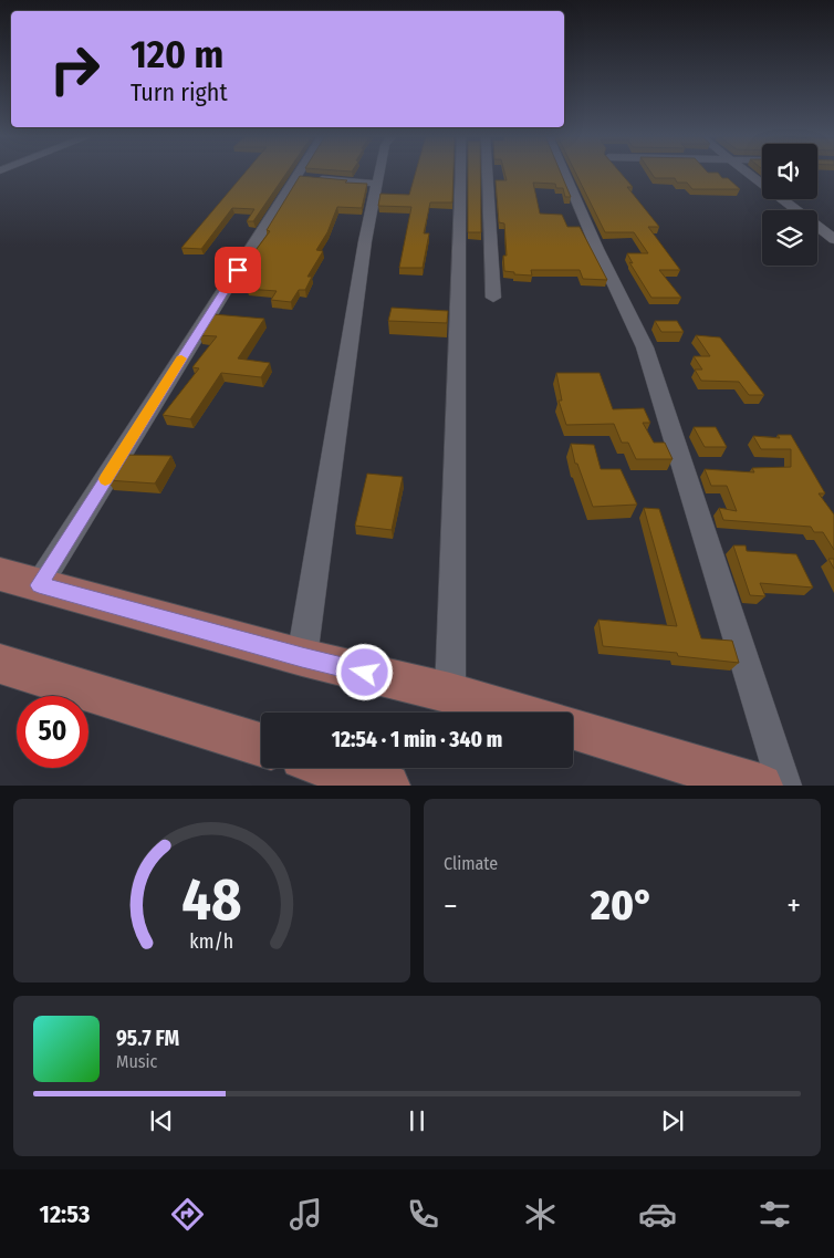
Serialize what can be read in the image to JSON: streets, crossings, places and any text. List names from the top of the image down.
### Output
{
  "page": {
    "turn": ["120 m", "Turn right"],
    "limit": "50",
    "trip": "12:54 · 1 min · 340 m",
    "tile": "Climate",
    "heat": ["−", "20°", "+"],
    "song": ["95.7 FM", "Music"],
    "tabs": "12:53",
    "gauge": ["48", "km/h"]
  }
}
